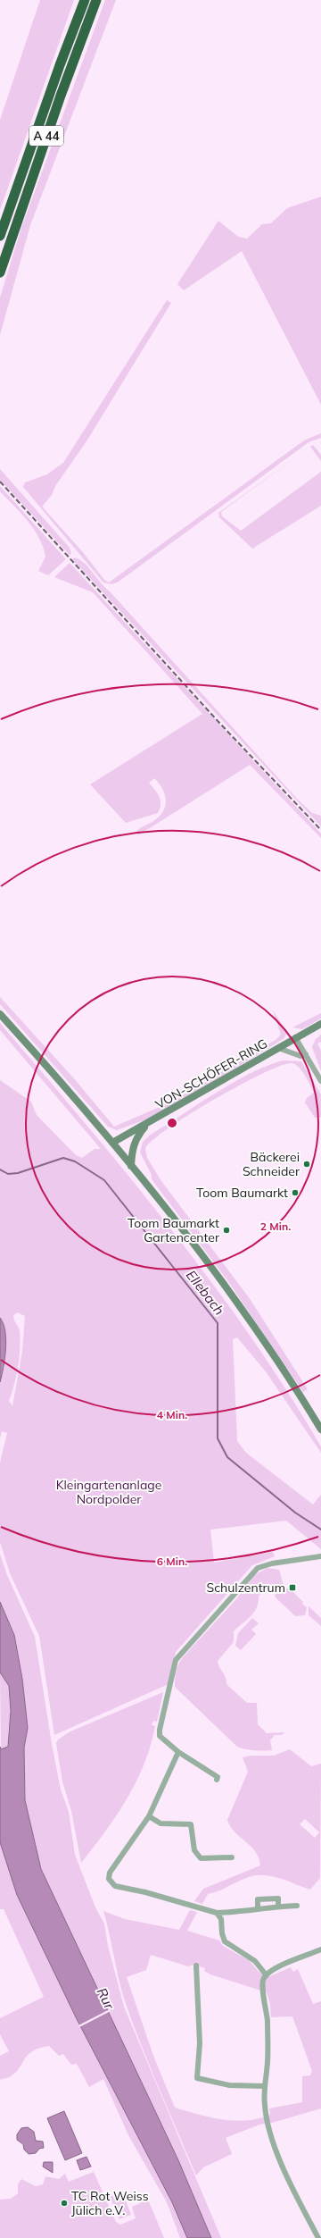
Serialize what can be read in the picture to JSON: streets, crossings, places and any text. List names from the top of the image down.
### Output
{
  "streets": {
    "highway": ["A 44"],
    "main road": ["VON-SCHÖFER-RING"]
  },
  "water": ["Ellebach", "Rur"],
  "parks": ["Kleingartenanlage Nordpolder"],
  "places": {
    "other": [
      "Bäckerei Schneider",
      "Toom Baumarkt",
      "Toom Baumarkt Gartencenter",
      "TC Rot Weiss Jülich e.V."
    ],
    "transit": ["Schulzentrum"]
  },
  "rings": ["2 Min.", "4 Min.", "6 Min."]
}
